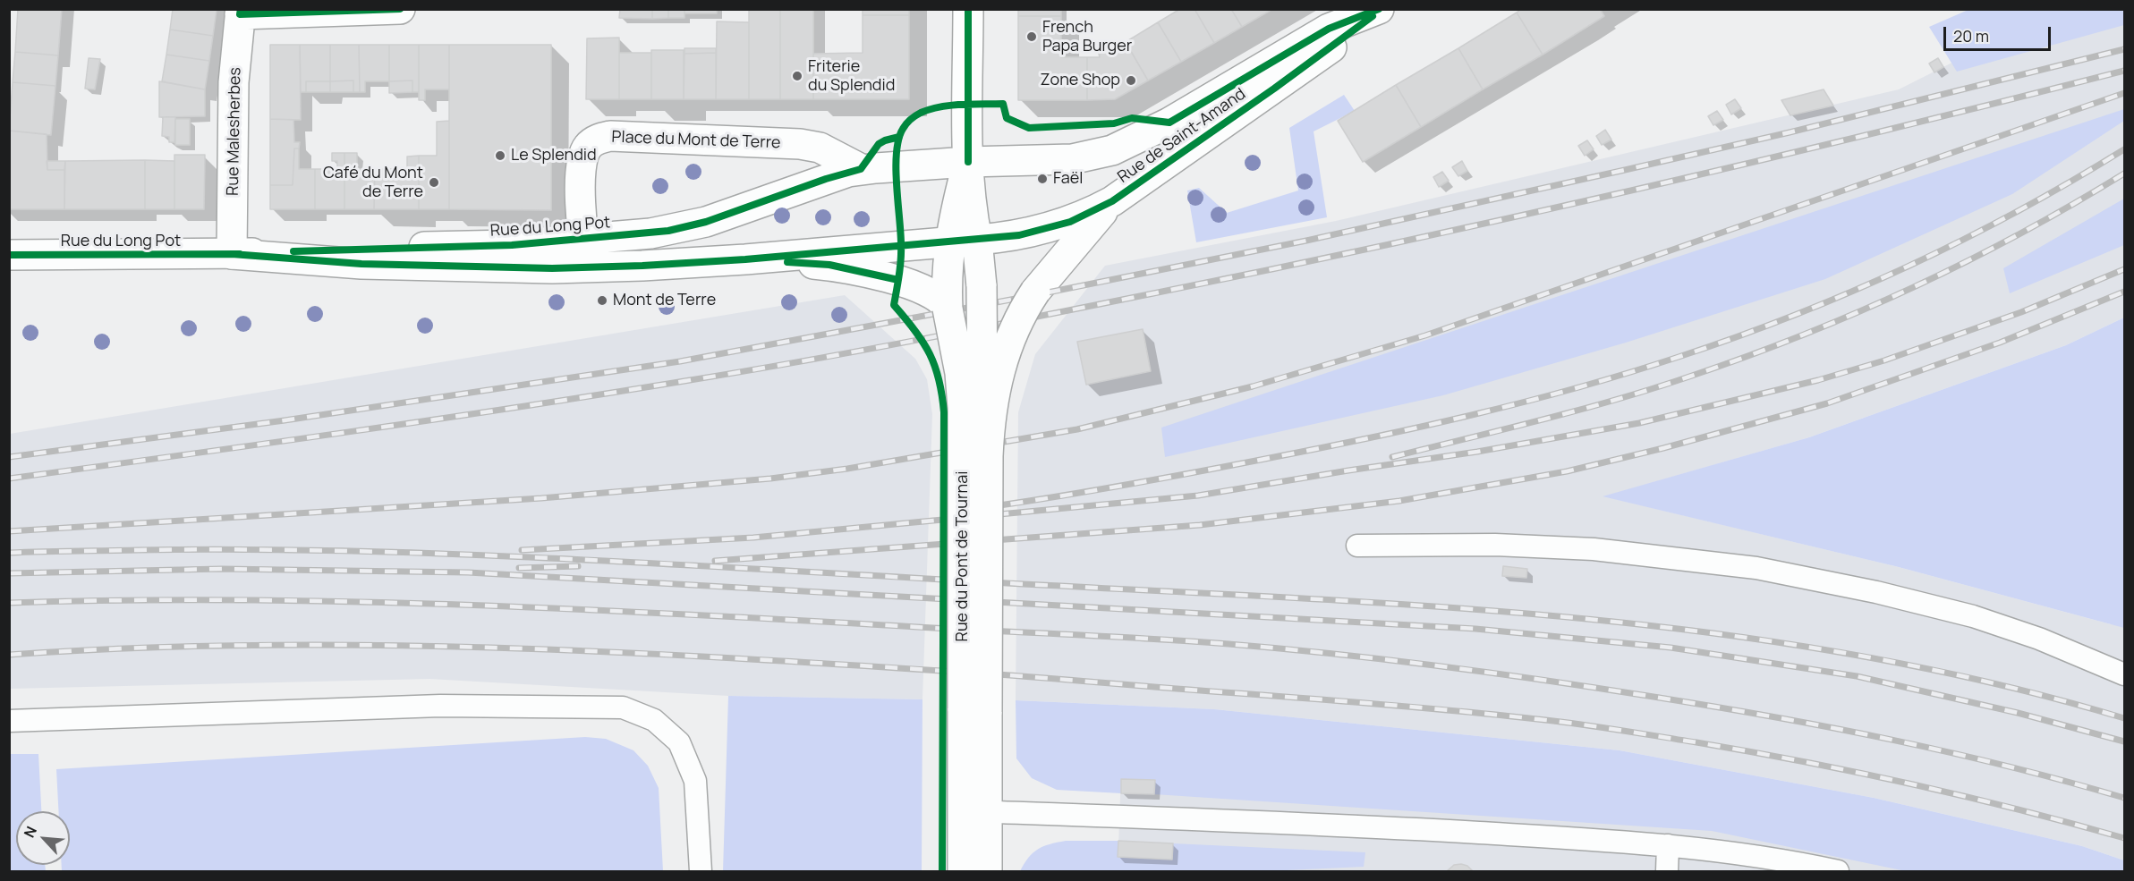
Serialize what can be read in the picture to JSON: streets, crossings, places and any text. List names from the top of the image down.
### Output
{
  "streets": {
    "street": [
      "Rue Malesherbes",
      "Rue de Saint-Amand",
      "Place du Mont de Terre",
      "Rue du Long Pot",
      "Rue du Pont de Tournai"
    ]
  },
  "crossings": [
    ["Rue Malesherbes", "Rue du Long Pot"],
    ["Rue de Saint-Amand", "Rue du Long Pot"],
    ["Rue de Saint-Amand", "Rue du Pont de Tournai"],
    ["Place du Mont de Terre", "Rue du Long Pot"],
    ["Rue du Long Pot", "Rue du Pont de Tournai"]
  ],
  "places": [
    "French Papa Burger",
    "Friterie du Splendid",
    "Zone Shop",
    "Le Splendid",
    "Faël",
    "Café du Mont de Terre",
    "Mont de Terre"
  ],
  "scale_bar": "20 m",
  "north": "top left"
}
